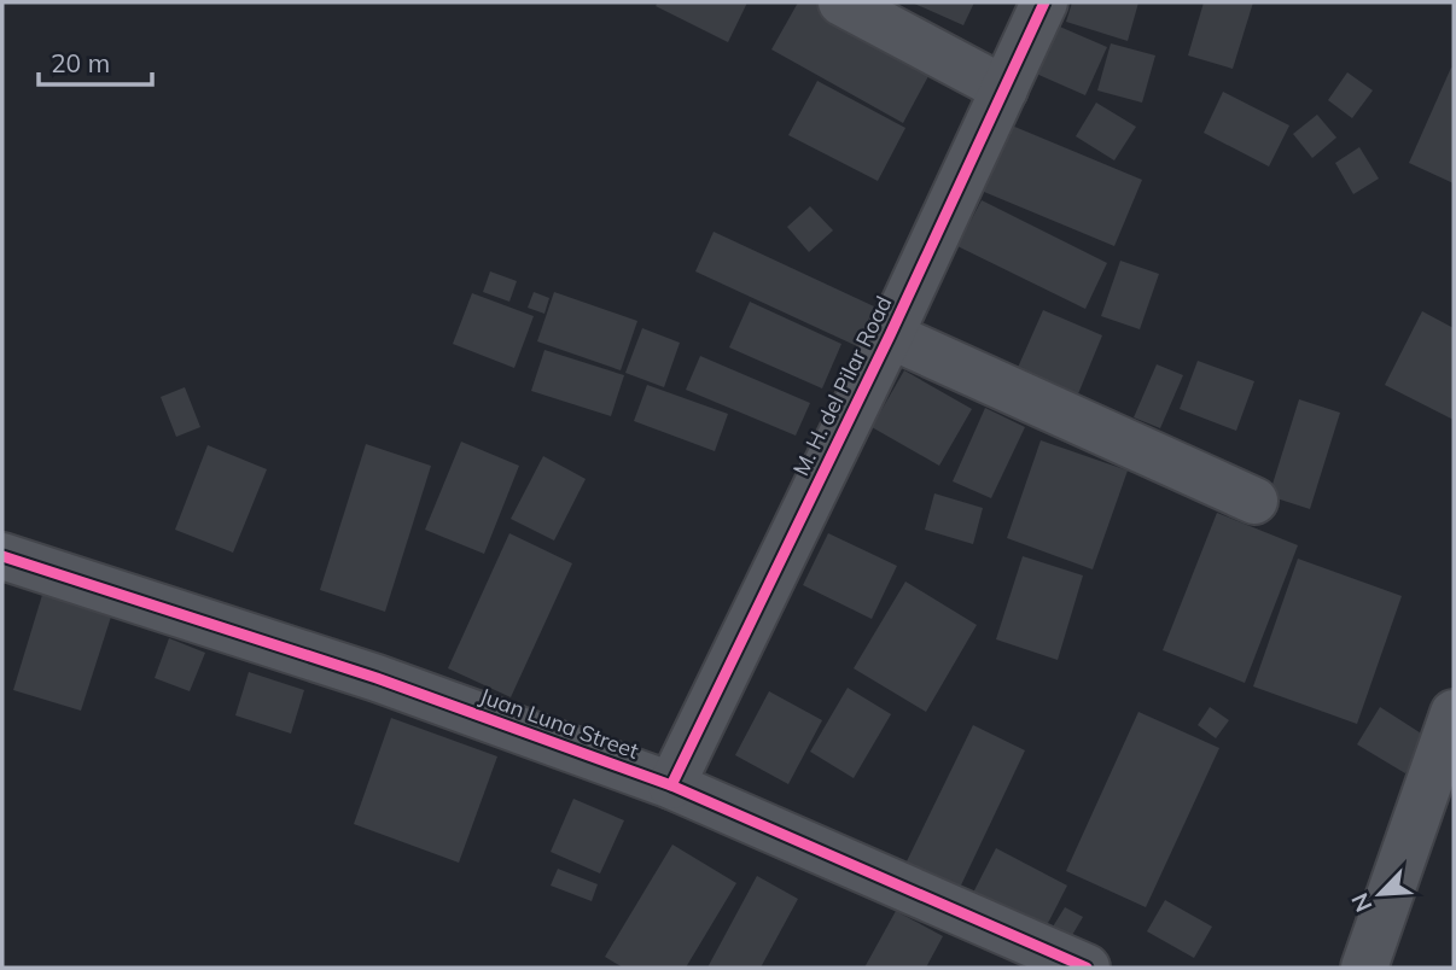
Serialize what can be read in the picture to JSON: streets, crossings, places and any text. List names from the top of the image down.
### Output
{
  "streets": {
    "street": ["M. H. del Pilar Road", "Juan Luna Street"]
  },
  "crossings": [
    ["M. H. del Pilar Road", "Juan Luna Street"]
  ],
  "scale_bar": "20 m",
  "north": "bottom left"
}
